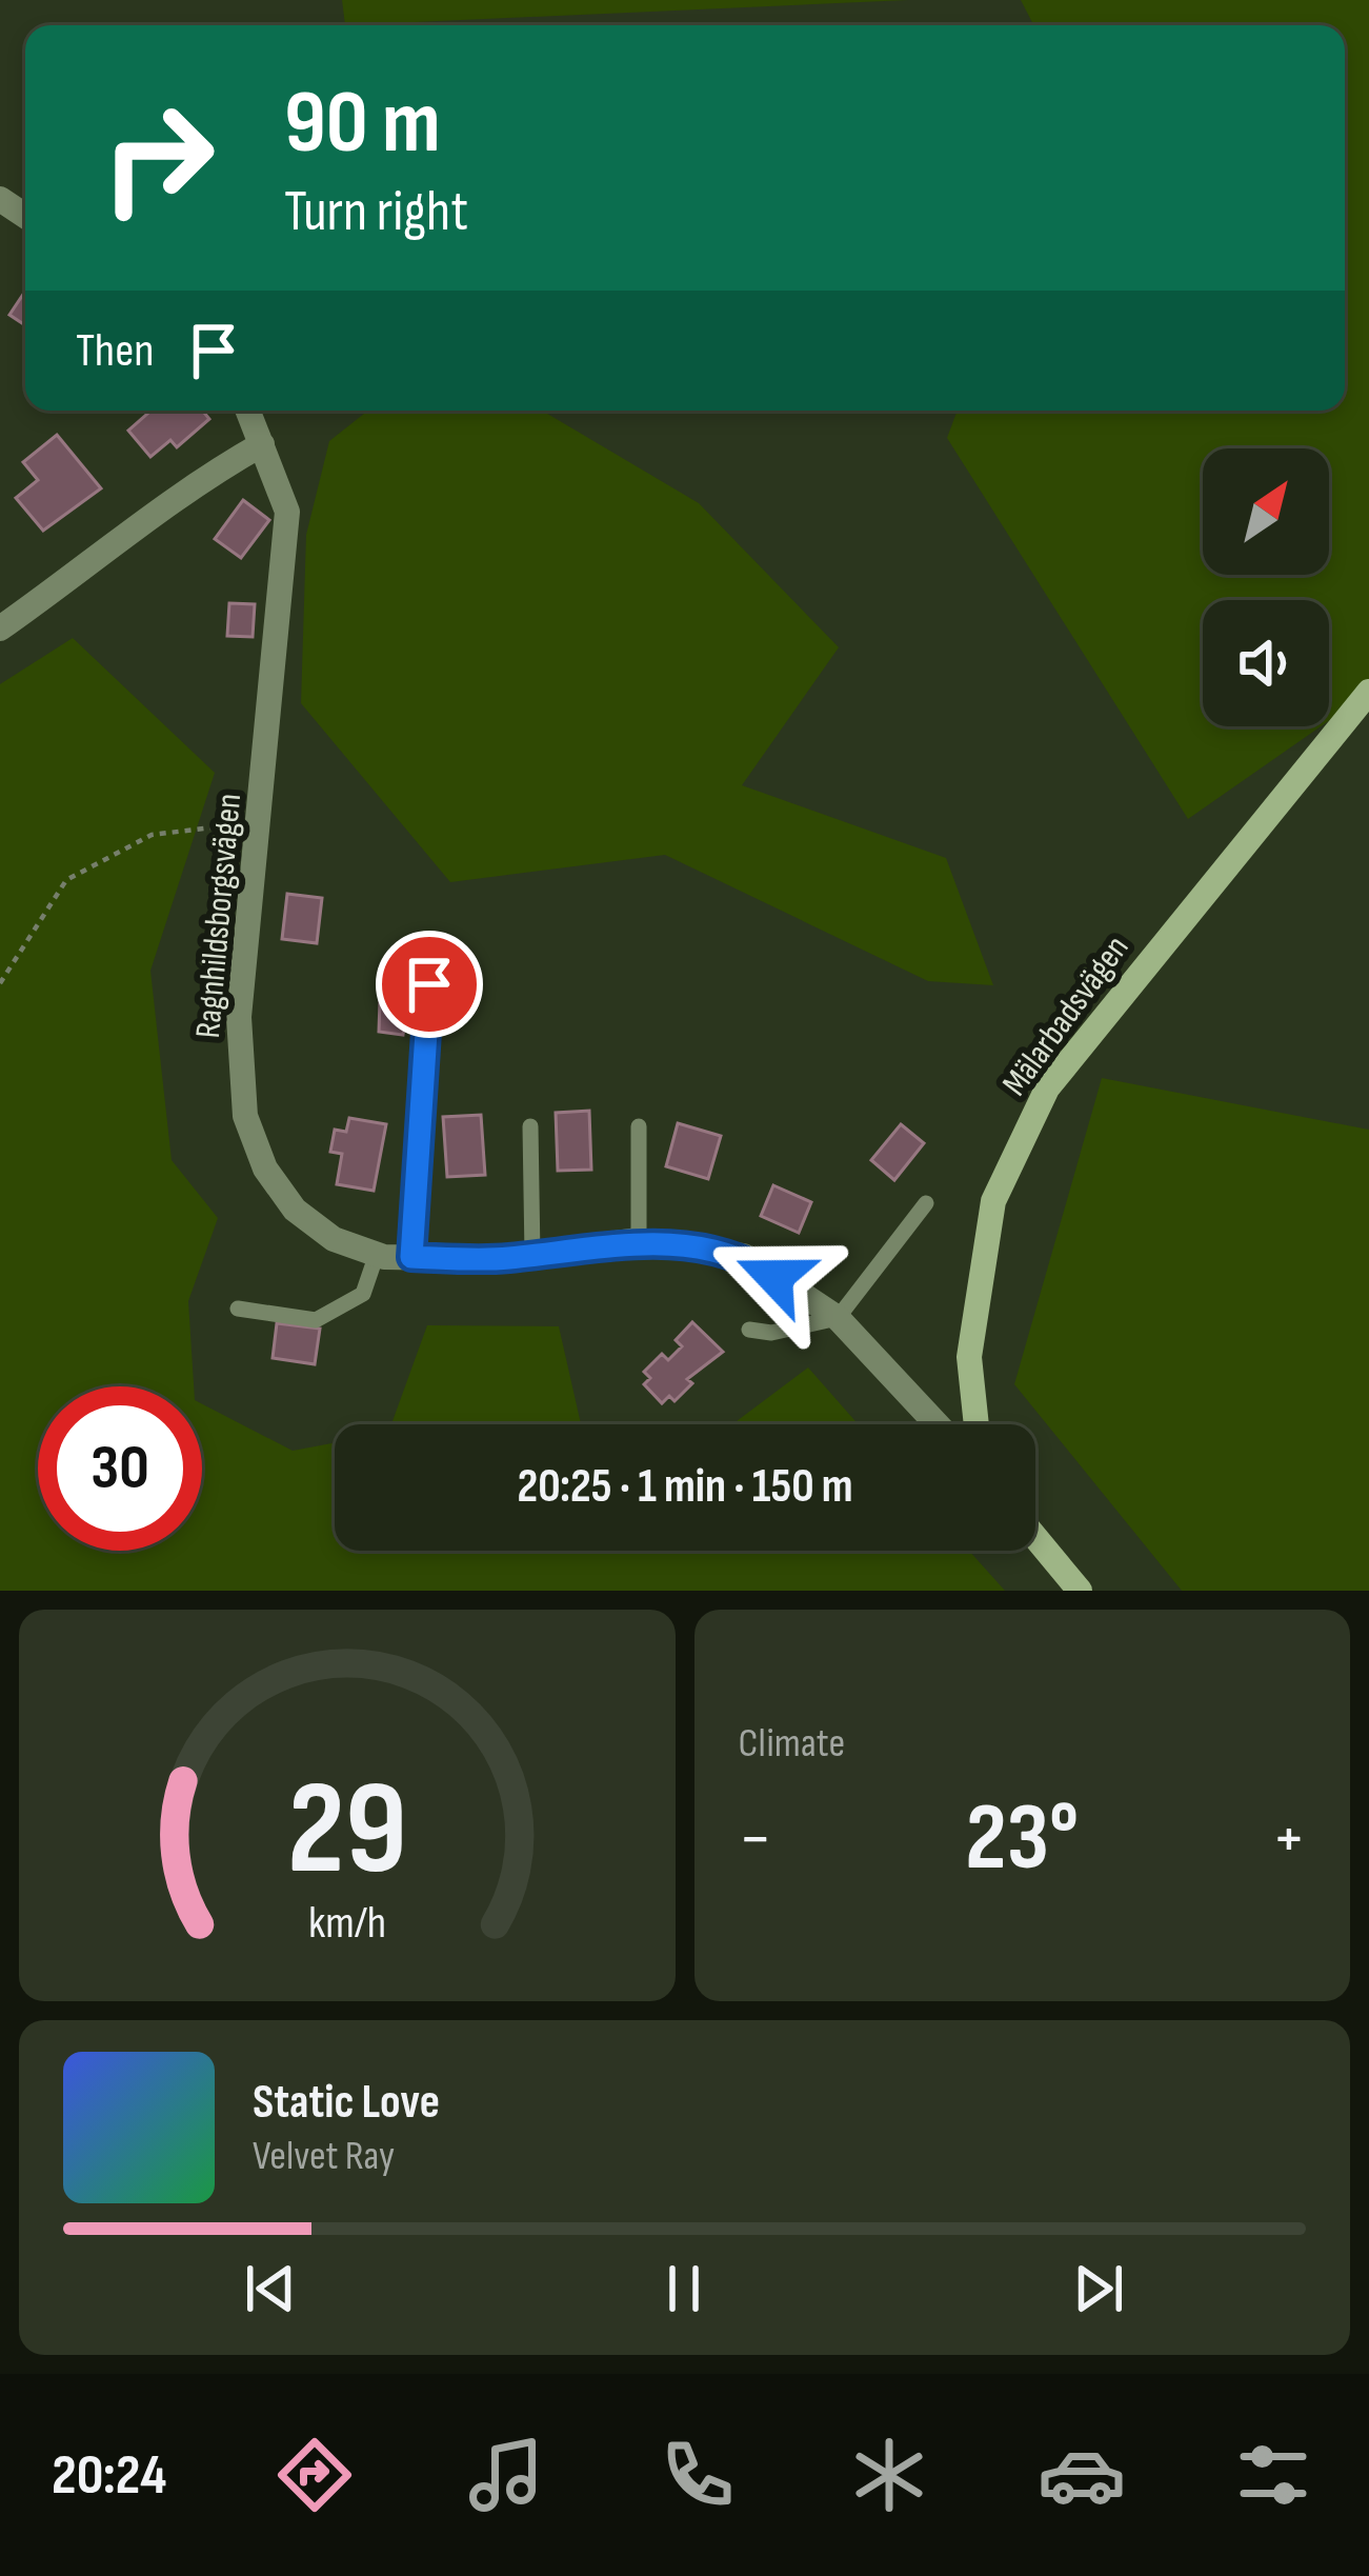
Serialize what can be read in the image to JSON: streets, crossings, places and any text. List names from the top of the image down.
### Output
{
  "streets": {
    "street": ["Ragnhildsborgsvägen", "Mälarbadsvägen"]
  },
  "north": "top right",
  "page": {
    "turn": ["90 m", "Turn right"],
    "then": "Then",
    "limit": "30",
    "trip": "20:25 · 1 min · 150 m",
    "tile": "Climate",
    "heat": ["−", "23°", "+"],
    "song": ["Static Love", "Velvet Ray"],
    "tabs": "20:24",
    "gauge": ["29", "km/h"]
  }
}
